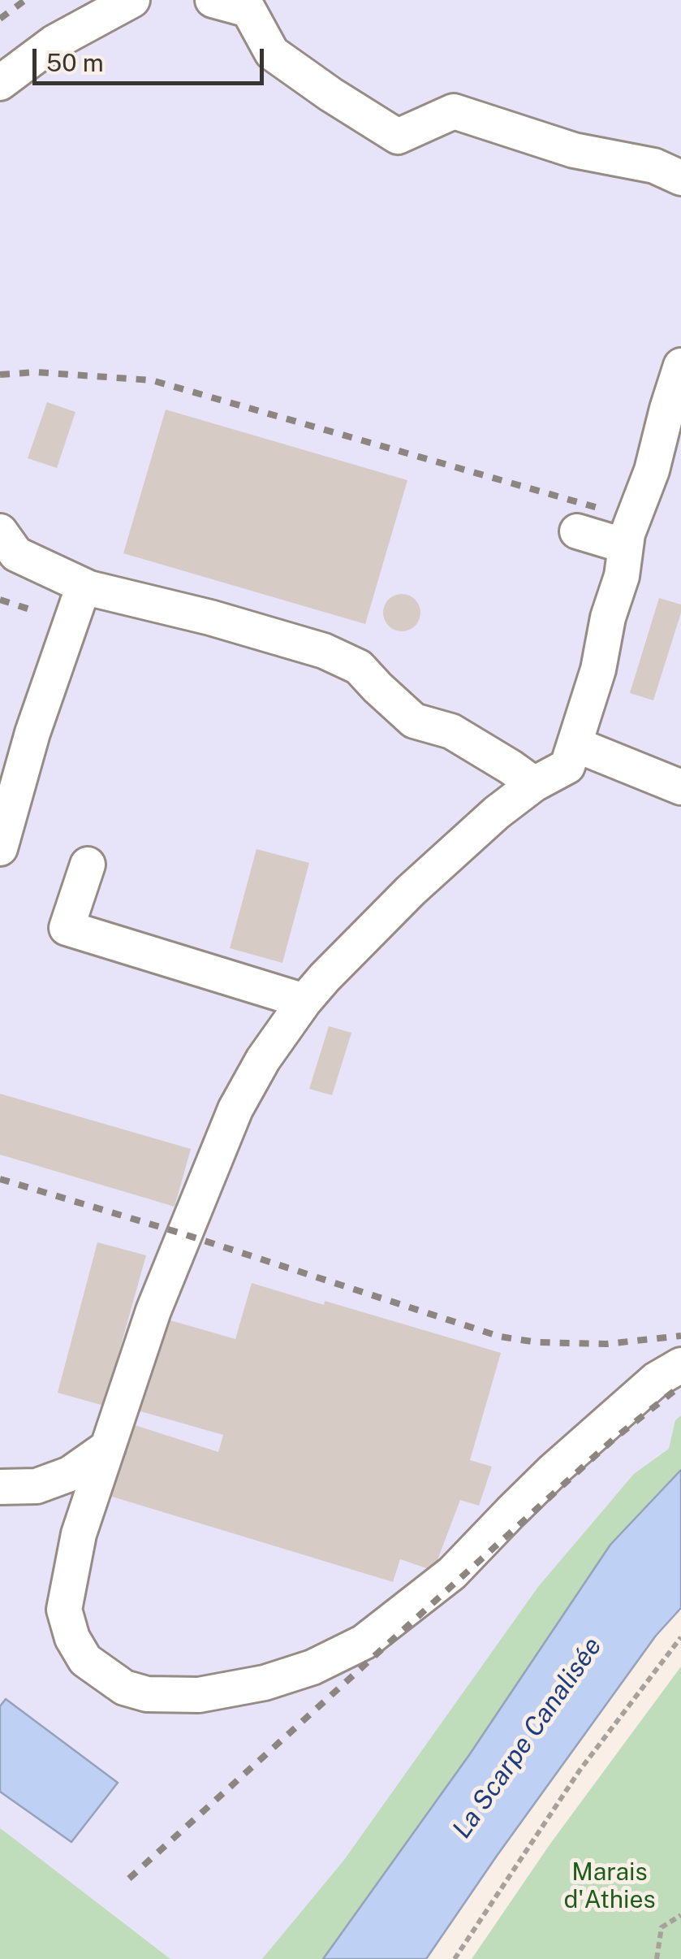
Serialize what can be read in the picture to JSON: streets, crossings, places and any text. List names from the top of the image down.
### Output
{
  "water": ["La Scarpe Canalisée"],
  "parks": ["Marais d'Athies"],
  "scale_bar": "50 m"
}
